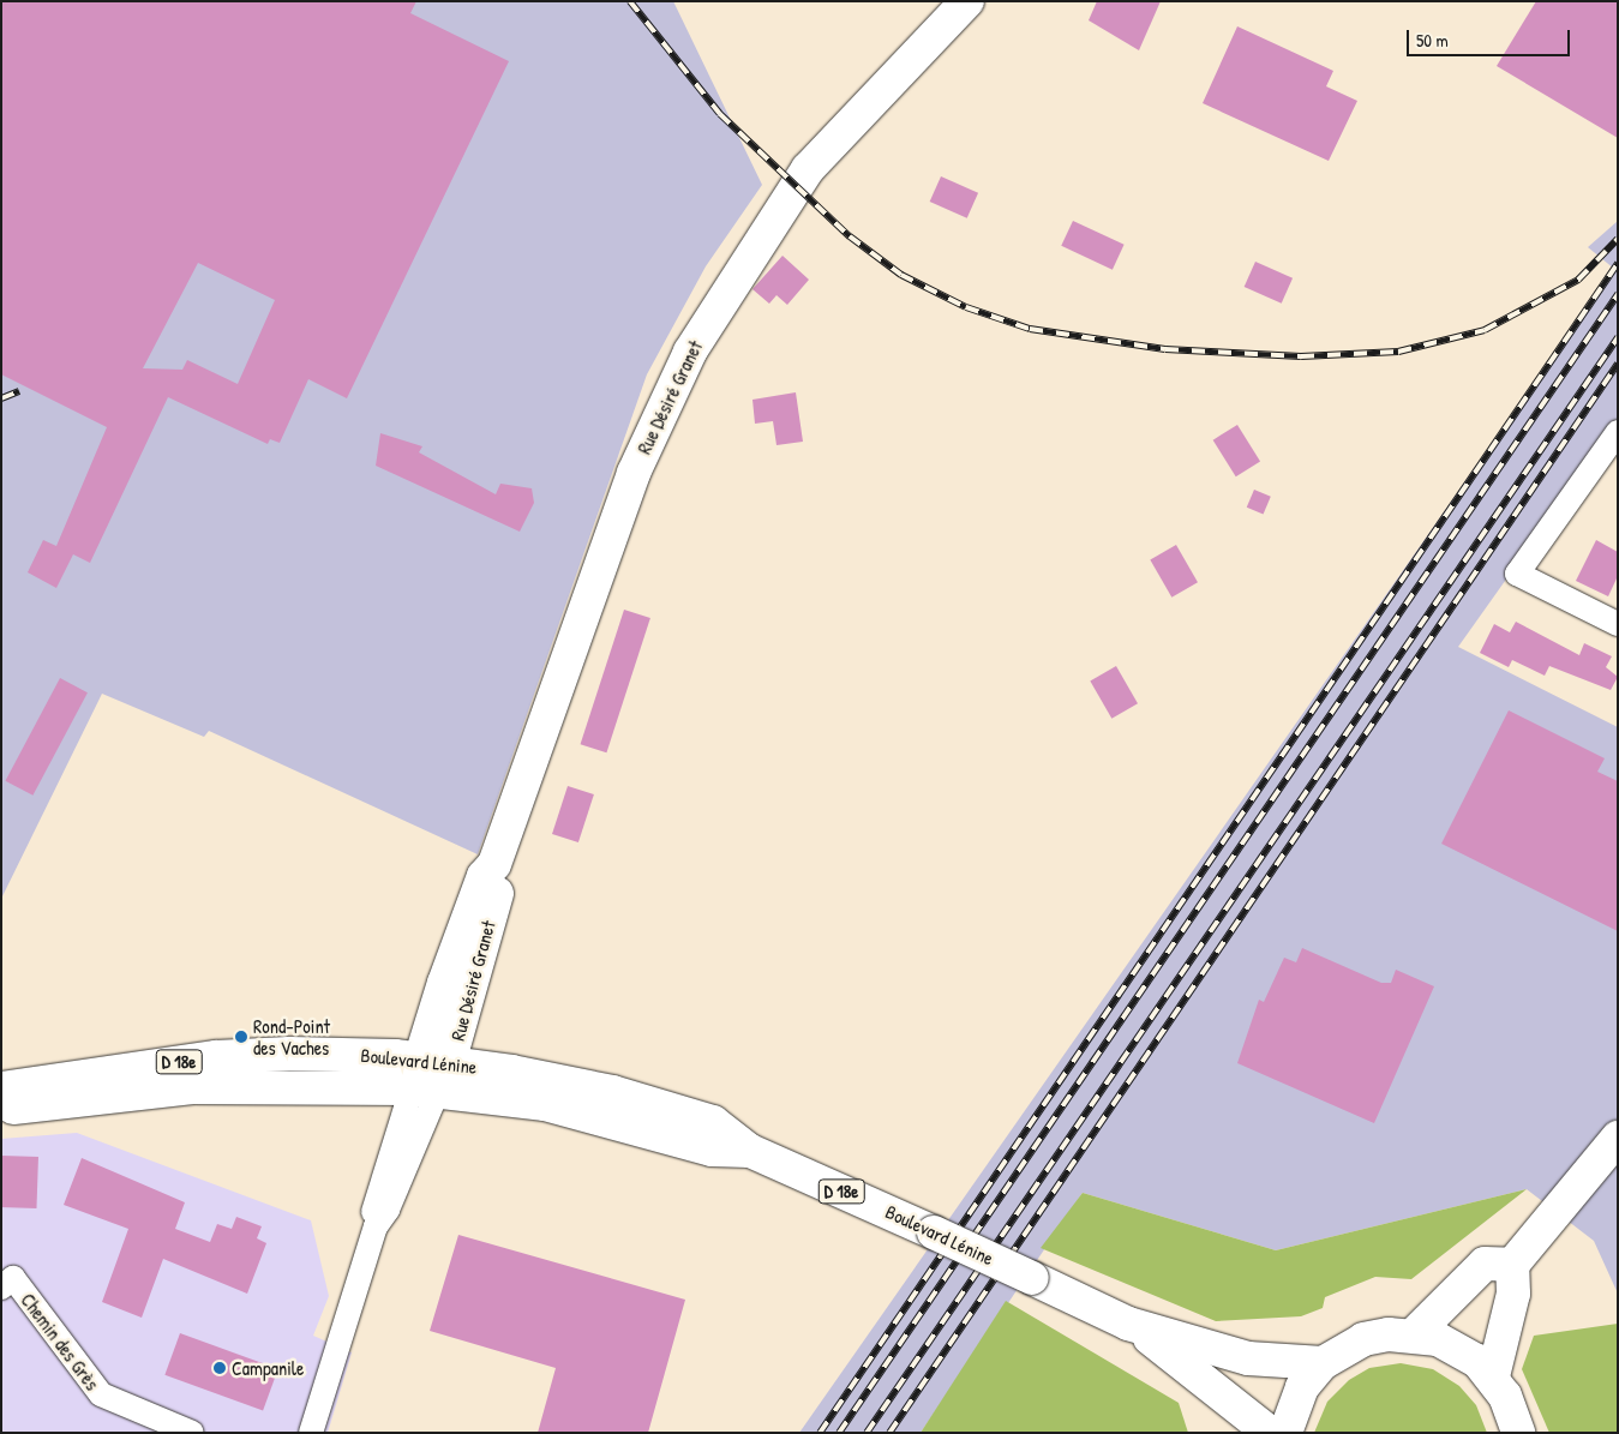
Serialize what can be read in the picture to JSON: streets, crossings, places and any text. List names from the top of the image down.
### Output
{
  "streets": {
    "main road": ["Rue Désiré Granet", "Boulevard Lénine", "D 18e"],
    "street": ["Chemin des Grès"]
  },
  "crossings": [
    ["Rue Désiré Granet", "Boulevard Lénine"]
  ],
  "places": ["Rond-Point des Vaches", "Campanile"],
  "scale_bar": "50 m"
}
